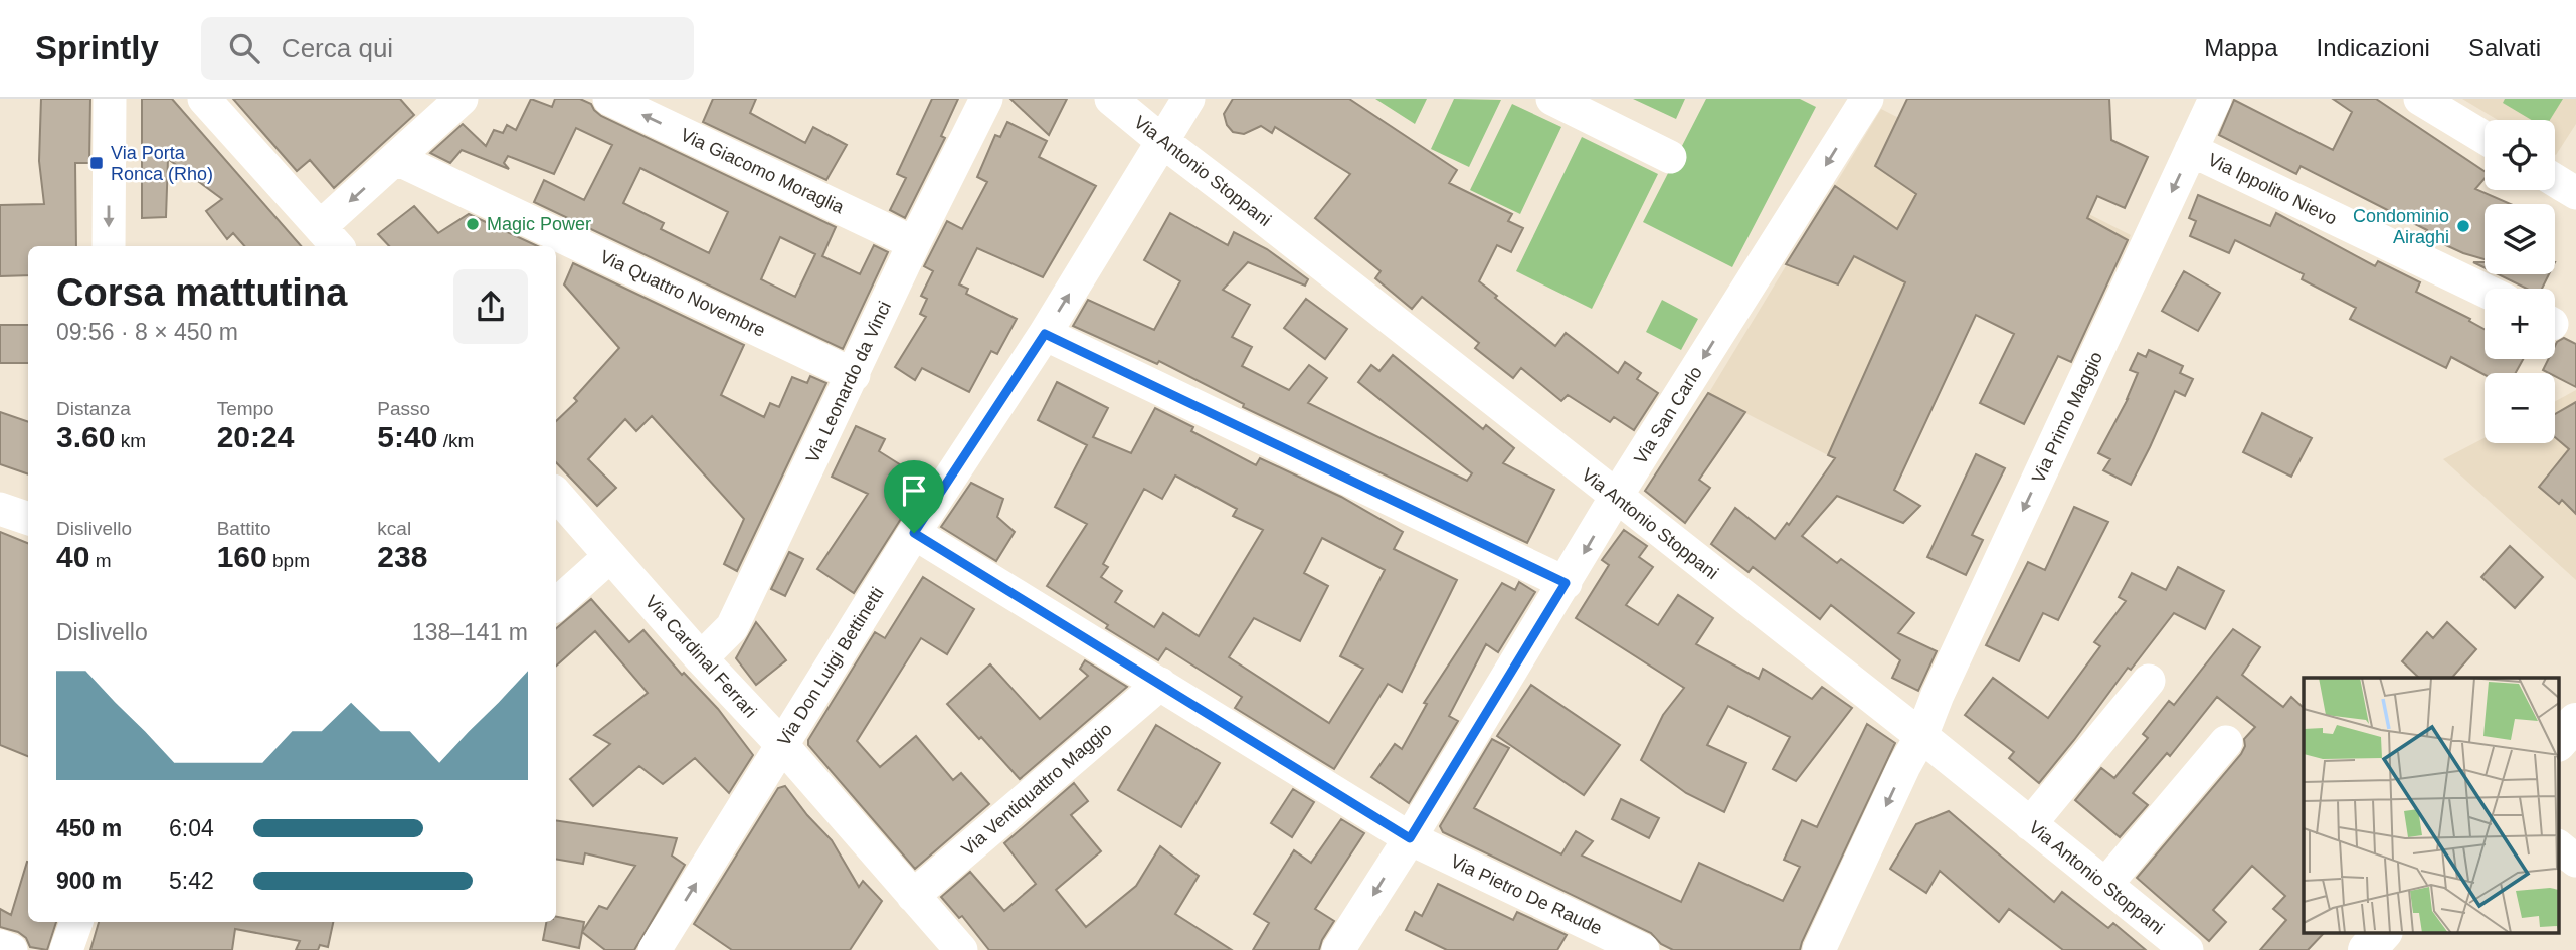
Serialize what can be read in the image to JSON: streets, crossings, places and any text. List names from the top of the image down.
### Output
{
  "streets": {
    "street": [
      "Via Giacomo Moraglia",
      "Via Antonio Stoppani",
      "Via Ippolito Nievo",
      "Via Quattro Novembre",
      "Via Leonardo da Vinci",
      "Via San Carlo",
      "Via Primo Maggio",
      "Via Cardinal Ferrari",
      "Via Don Luigi Bettinetti",
      "Via Ventiquattro Maggio",
      "Via Pietro De Raude"
    ]
  },
  "crossings": [
    ["Via Giacomo Moraglia", "Via Leonardo da Vinci"],
    ["Via Antonio Stoppani", "Via San Carlo"],
    ["Via Antonio Stoppani", "Via Primo Maggio"],
    ["Via Antonio Stoppani", "Via Don Luigi Bettinetti"],
    ["Via Ippolito Nievo", "Via Primo Maggio"],
    ["Via Quattro Novembre", "Via Leonardo da Vinci"],
    ["Via Leonardo da Vinci", "Via Cardinal Ferrari"],
    ["Via San Carlo", "Via Pietro De Raude"],
    ["Via Cardinal Ferrari", "Via Don Luigi Bettinetti"],
    ["Via Cardinal Ferrari", "Via Ventiquattro Maggio"],
    ["Via Don Luigi Bettinetti", "Via Pietro De Raude"],
    ["Via Ventiquattro Maggio", "Via Pietro De Raude"]
  ],
  "one_way": ["Via Giacomo Moraglia", "Via San Carlo", "Via Don Luigi Bettinetti"],
  "places": {
    "transit": ["Via Porta Ronca (Rho)"],
    "other": ["Magic Power", "Condominio Airaghi"]
  },
  "page": {
    "header": "Sprintly",
    "search": "Cerca qui",
    "nav": ["Mappa", "Indicazioni", "Salvati"],
    "map_buttons": ["+", "−"],
    "heading": ["Corsa mattutina", "09:56 · 8 × 450 m"],
    "stats": [
      ["Distanza", "3.60 km"],
      ["Tempo", "20:24"],
      ["Passo", "5:40 /km"],
      ["Dislivello", "40 m"],
      ["Battito", "160 bpm"],
      ["kcal", "238"]
    ],
    "chart": ["Dislivello", "138–141 m"],
    "list": [
      {
        "name": "450 m",
        "note": "6:04"
      },
      {
        "name": "900 m",
        "note": "5:42"
      }
    ]
  }
}
